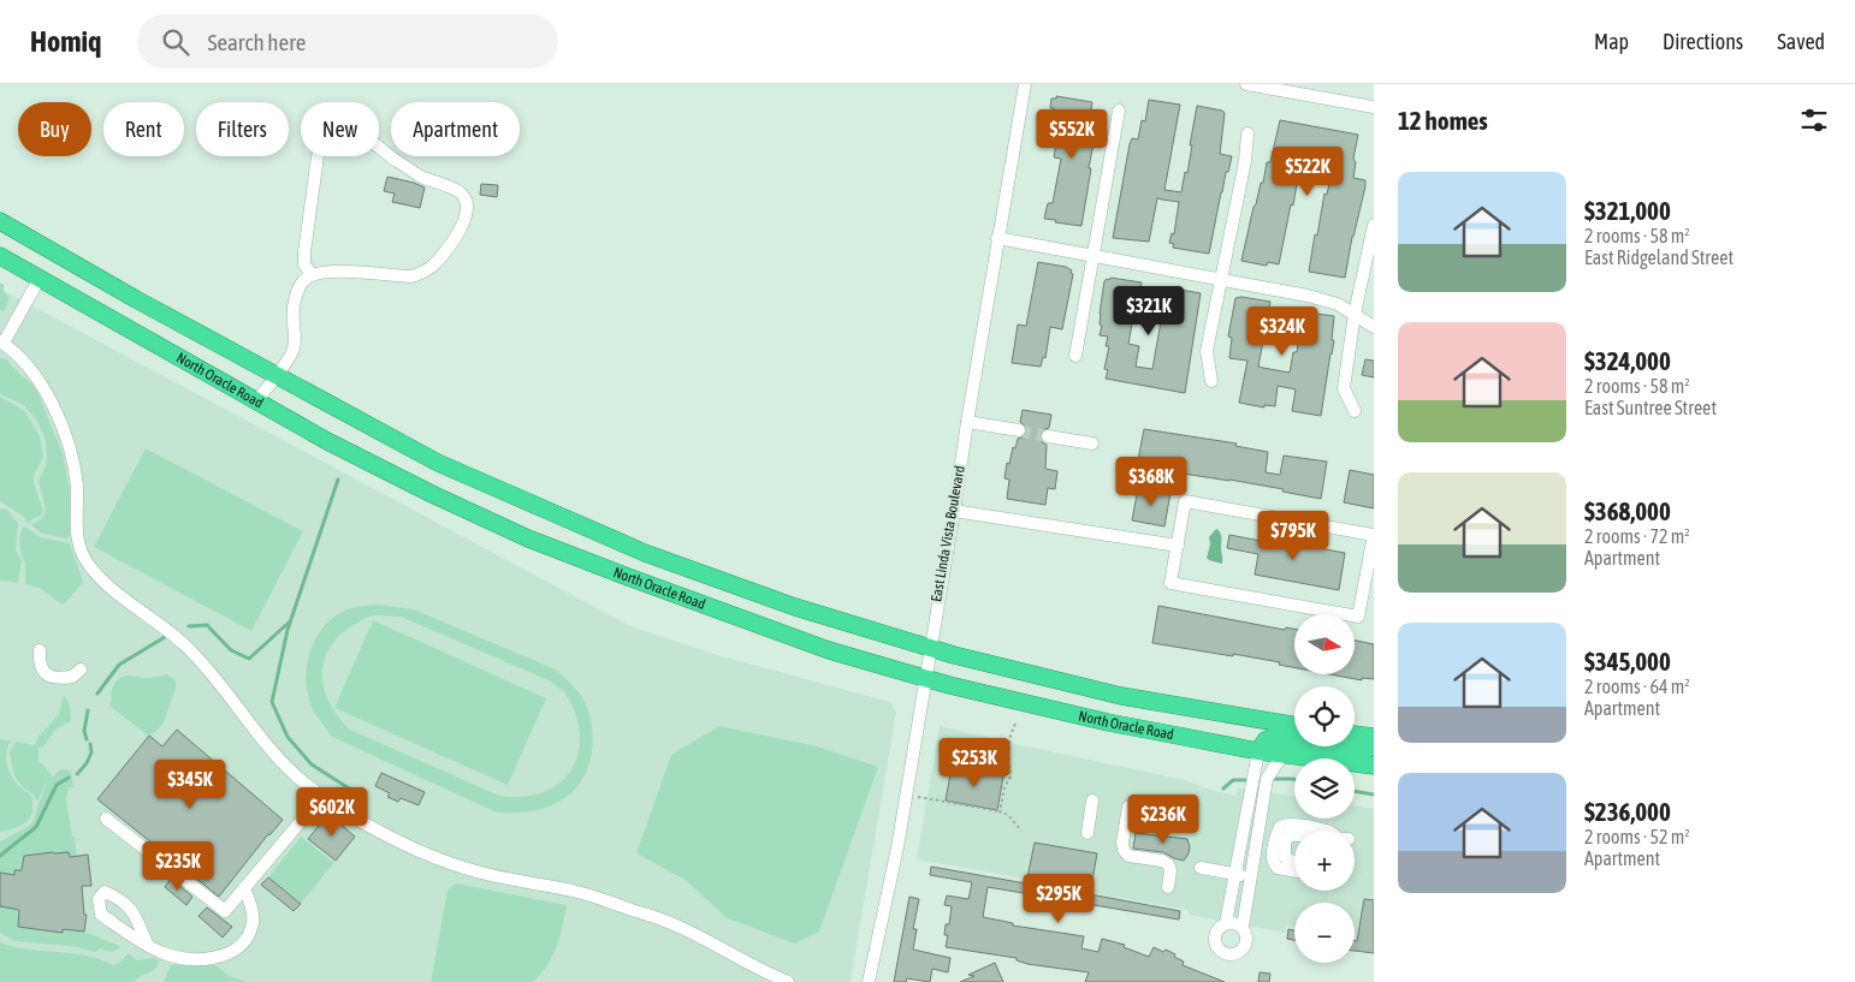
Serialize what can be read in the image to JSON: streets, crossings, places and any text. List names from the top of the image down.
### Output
{
  "streets": {
    "highway": ["North Oracle Road"],
    "street": ["East Linda Vista Boulevard"]
  },
  "crossings": [
    ["North Oracle Road", "East Linda Vista Boulevard"]
  ],
  "north": "right",
  "page": {
    "header": "Homiq",
    "search": "Search here",
    "nav": ["Map", "Directions", "Saved"],
    "heading": "12 homes",
    "chip": [
      "Buy",
      "Rent",
      "Filters",
      "New",
      "Apartment"
    ],
    "price": [
      "$552K",
      "$522K",
      "$321K",
      "$324K",
      "$368K",
      "$795K",
      "$253K",
      "$345K",
      "$602K",
      "$236K",
      "$235K",
      "$295K"
    ],
    "list": [
      {
        "name": "$321,000",
        "note": "2 rooms · 58 m² · East Ridgeland Street"
      },
      {
        "name": "$324,000",
        "note": "2 rooms · 58 m² · East Suntree Street"
      },
      {
        "name": "$368,000",
        "note": "2 rooms · 72 m² · Apartment"
      },
      {
        "name": "$345,000",
        "note": "2 rooms · 64 m² · Apartment"
      },
      {
        "name": "$236,000",
        "note": "2 rooms · 52 m² · Apartment"
      }
    ],
    "map_buttons": ["+", "−"]
  }
}
